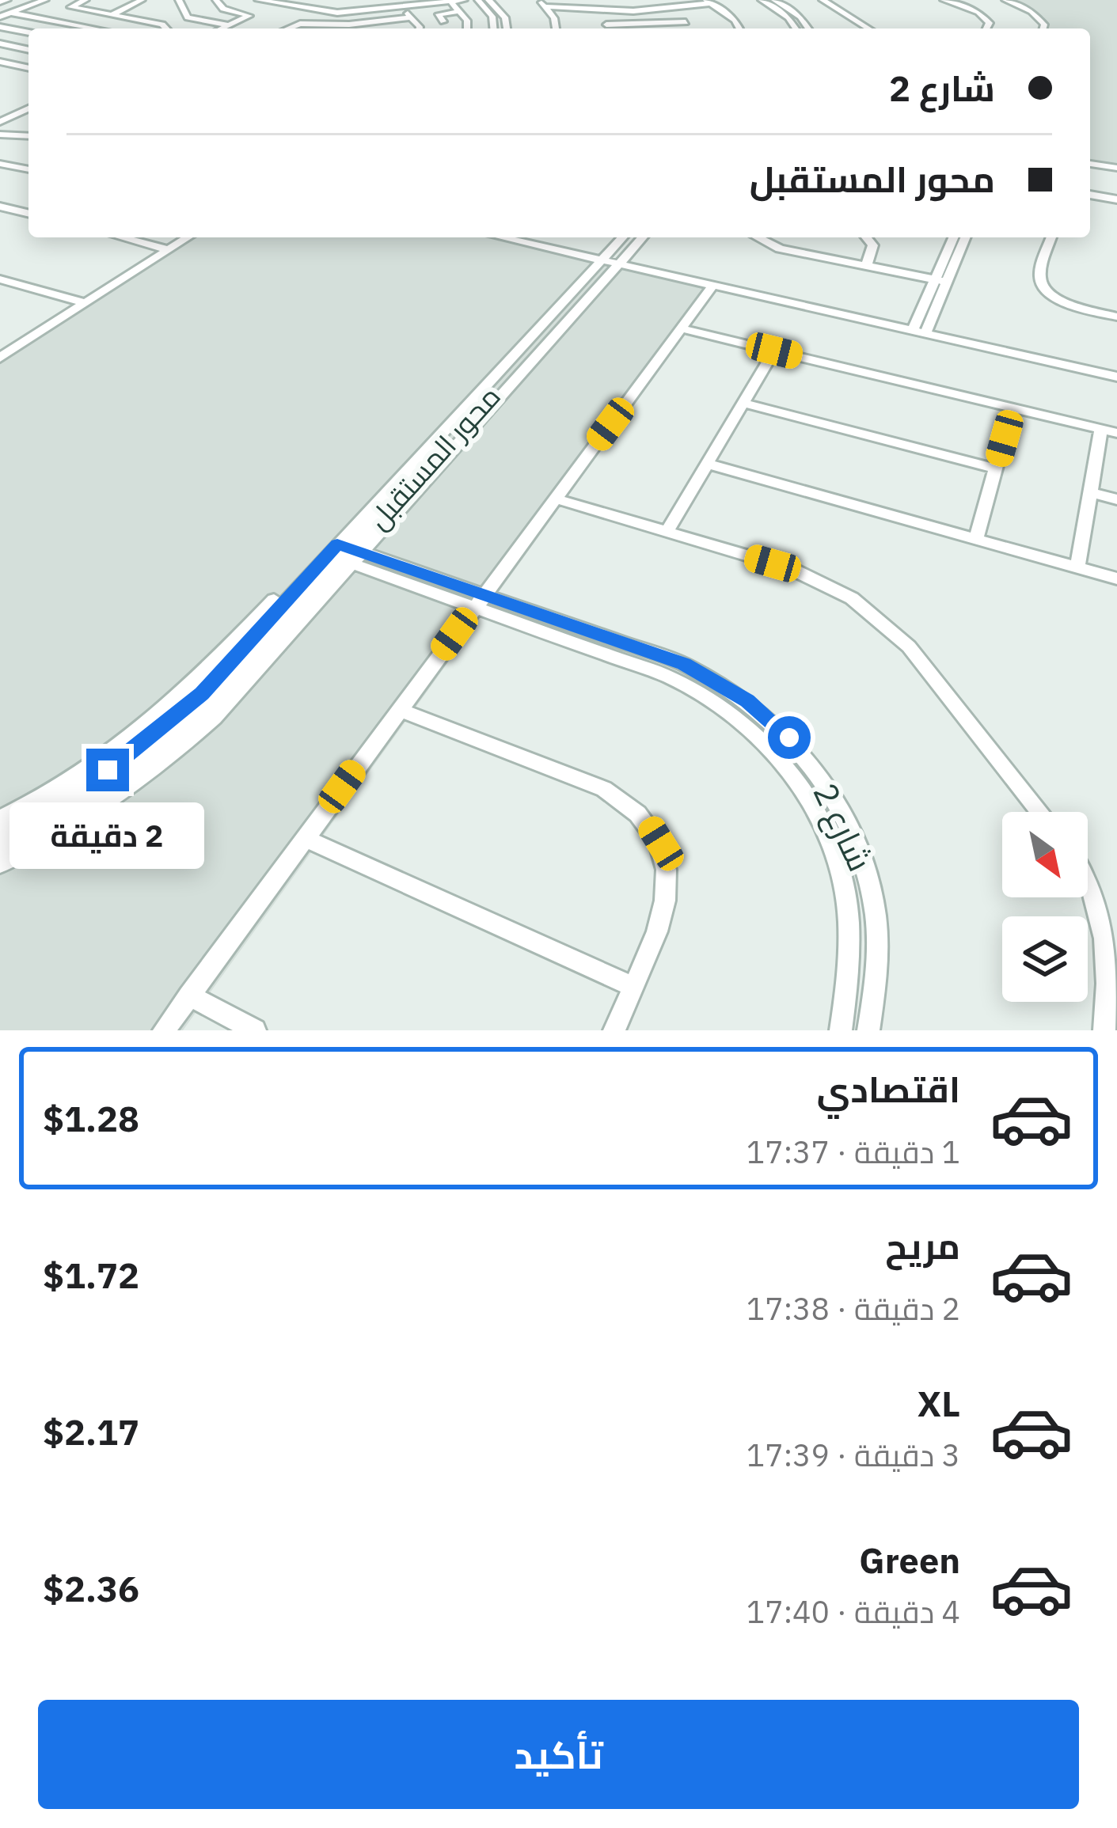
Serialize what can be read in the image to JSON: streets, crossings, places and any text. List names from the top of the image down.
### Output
{
  "streets": {
    "street": ["محور المستقبل", "شارع 2"]
  },
  "crossings": [
    ["محور المستقبل", "شارع 2"]
  ],
  "north": "bottom right",
  "page": {
    "banner": ["شارع 2", "محور المستقبل"],
    "bubble": "2 دقيقة",
    "list": [
      {
        "name": "اقتصادي",
        "note": "1 دقيقة · 17:37",
        "value": "$1.28"
      },
      {
        "name": "مريح",
        "note": "2 دقيقة · 17:38",
        "value": "$1.72"
      },
      {
        "name": "XL",
        "note": "3 دقيقة · 17:39",
        "value": "$2.17"
      },
      {
        "name": "Green",
        "note": "4 دقيقة · 17:40",
        "value": "$2.36"
      }
    ],
    "buttons": "تأكيد"
  }
}
